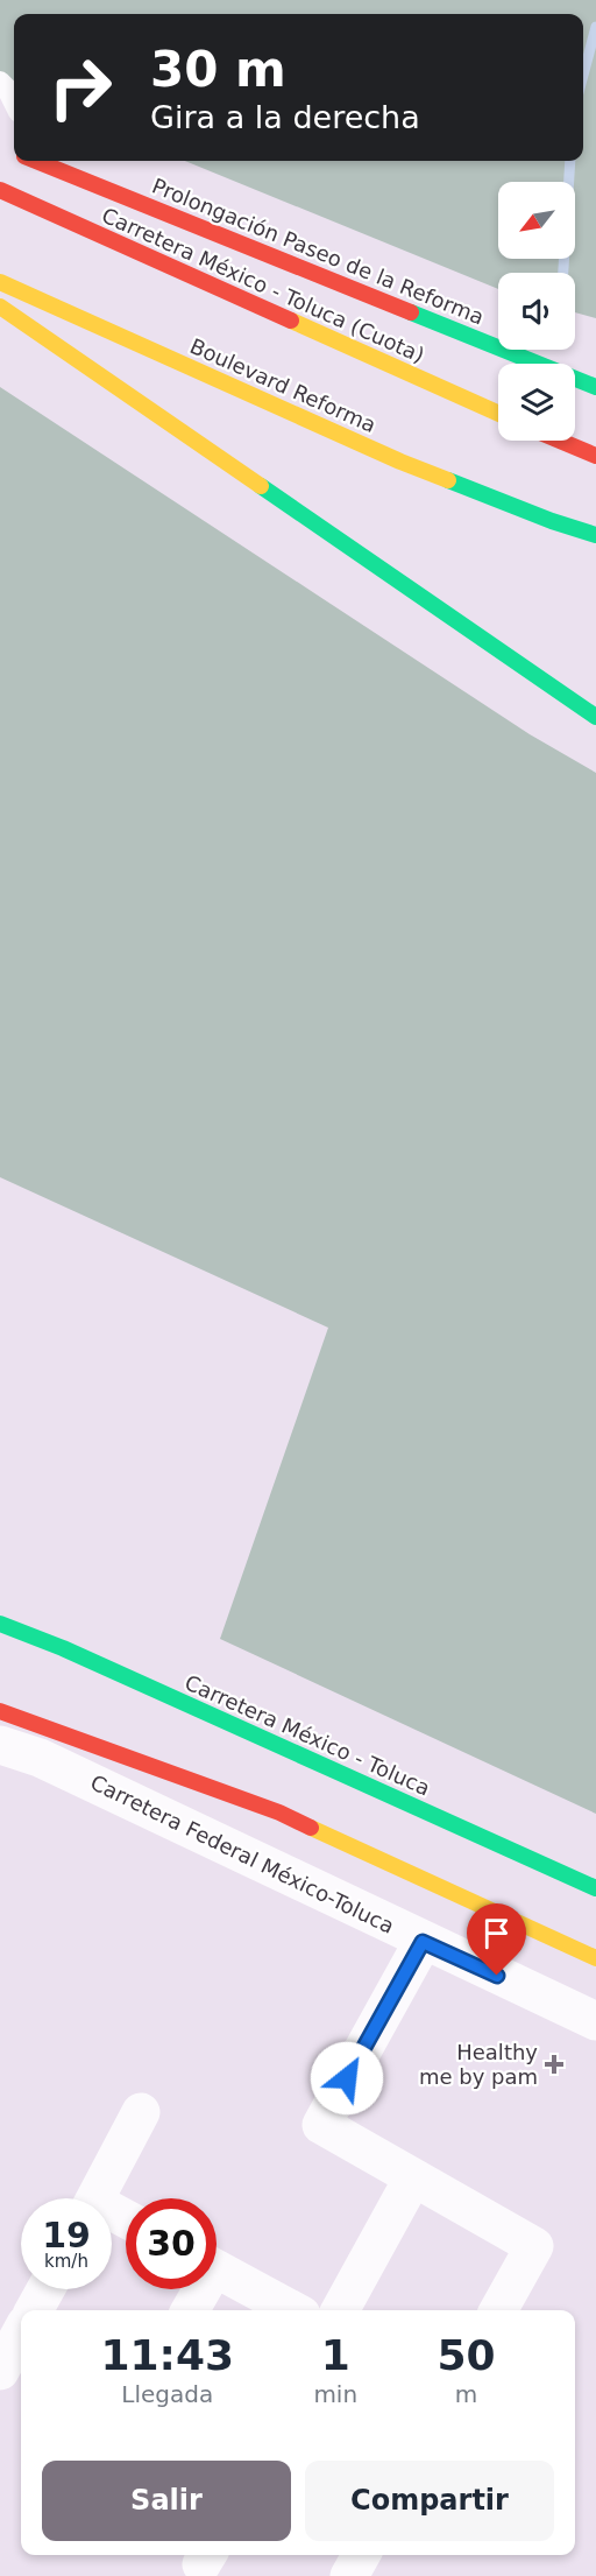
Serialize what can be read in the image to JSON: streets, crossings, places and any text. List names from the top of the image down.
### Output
{
  "streets": {
    "main road": [
      "Prolongación Paseo de la Reforma",
      "Carretera México - Toluca (Cuota)",
      "Boulevard Reforma",
      "Carretera México - Toluca"
    ],
    "street": ["Carretera Federal México-Toluca"]
  },
  "places": {
    "health": ["Healthy me by pam"]
  },
  "north": "bottom left",
  "page": {
    "turn": ["30 m", "Gira a la derecha"],
    "speed": "19 km/h",
    "limit": "30",
    "eta": [
      "11:43",
      "Llegada",
      "1",
      "min",
      "50",
      "m"
    ],
    "buttons": ["Salir", "Compartir"]
  }
}
